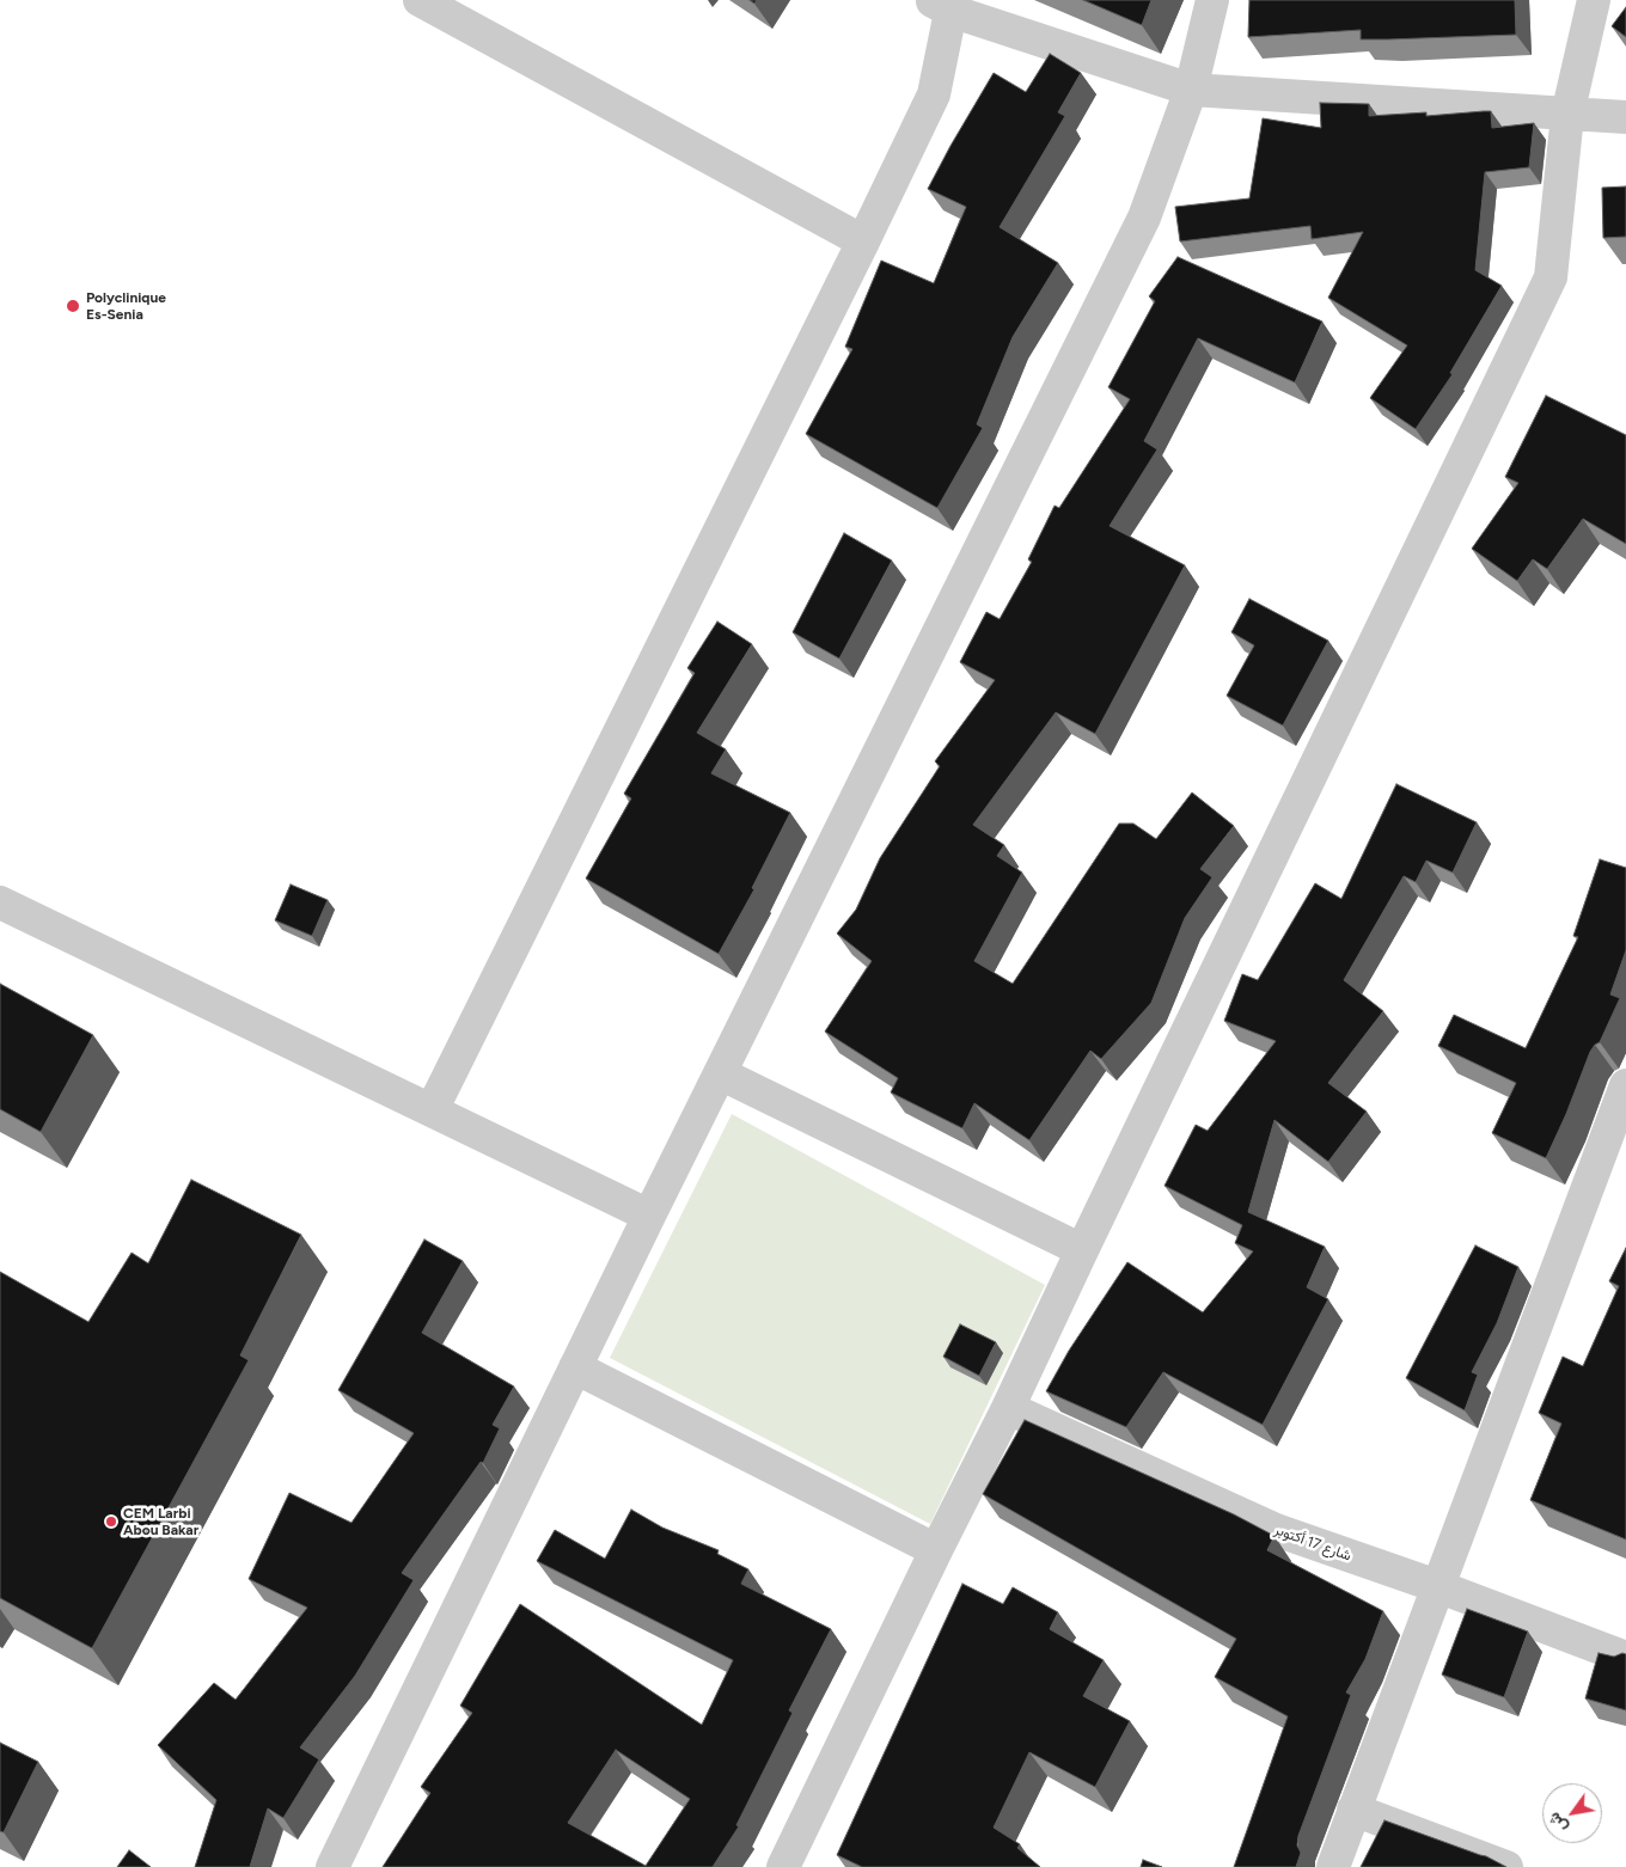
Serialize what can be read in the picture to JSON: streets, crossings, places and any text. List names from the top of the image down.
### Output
{
  "streets": {
    "street": ["شارع 17 أكتوبر"]
  },
  "places": ["Polyclinique Es-Senia", "CEM Larbi Abou Bakar"],
  "north": "bottom left"
}
